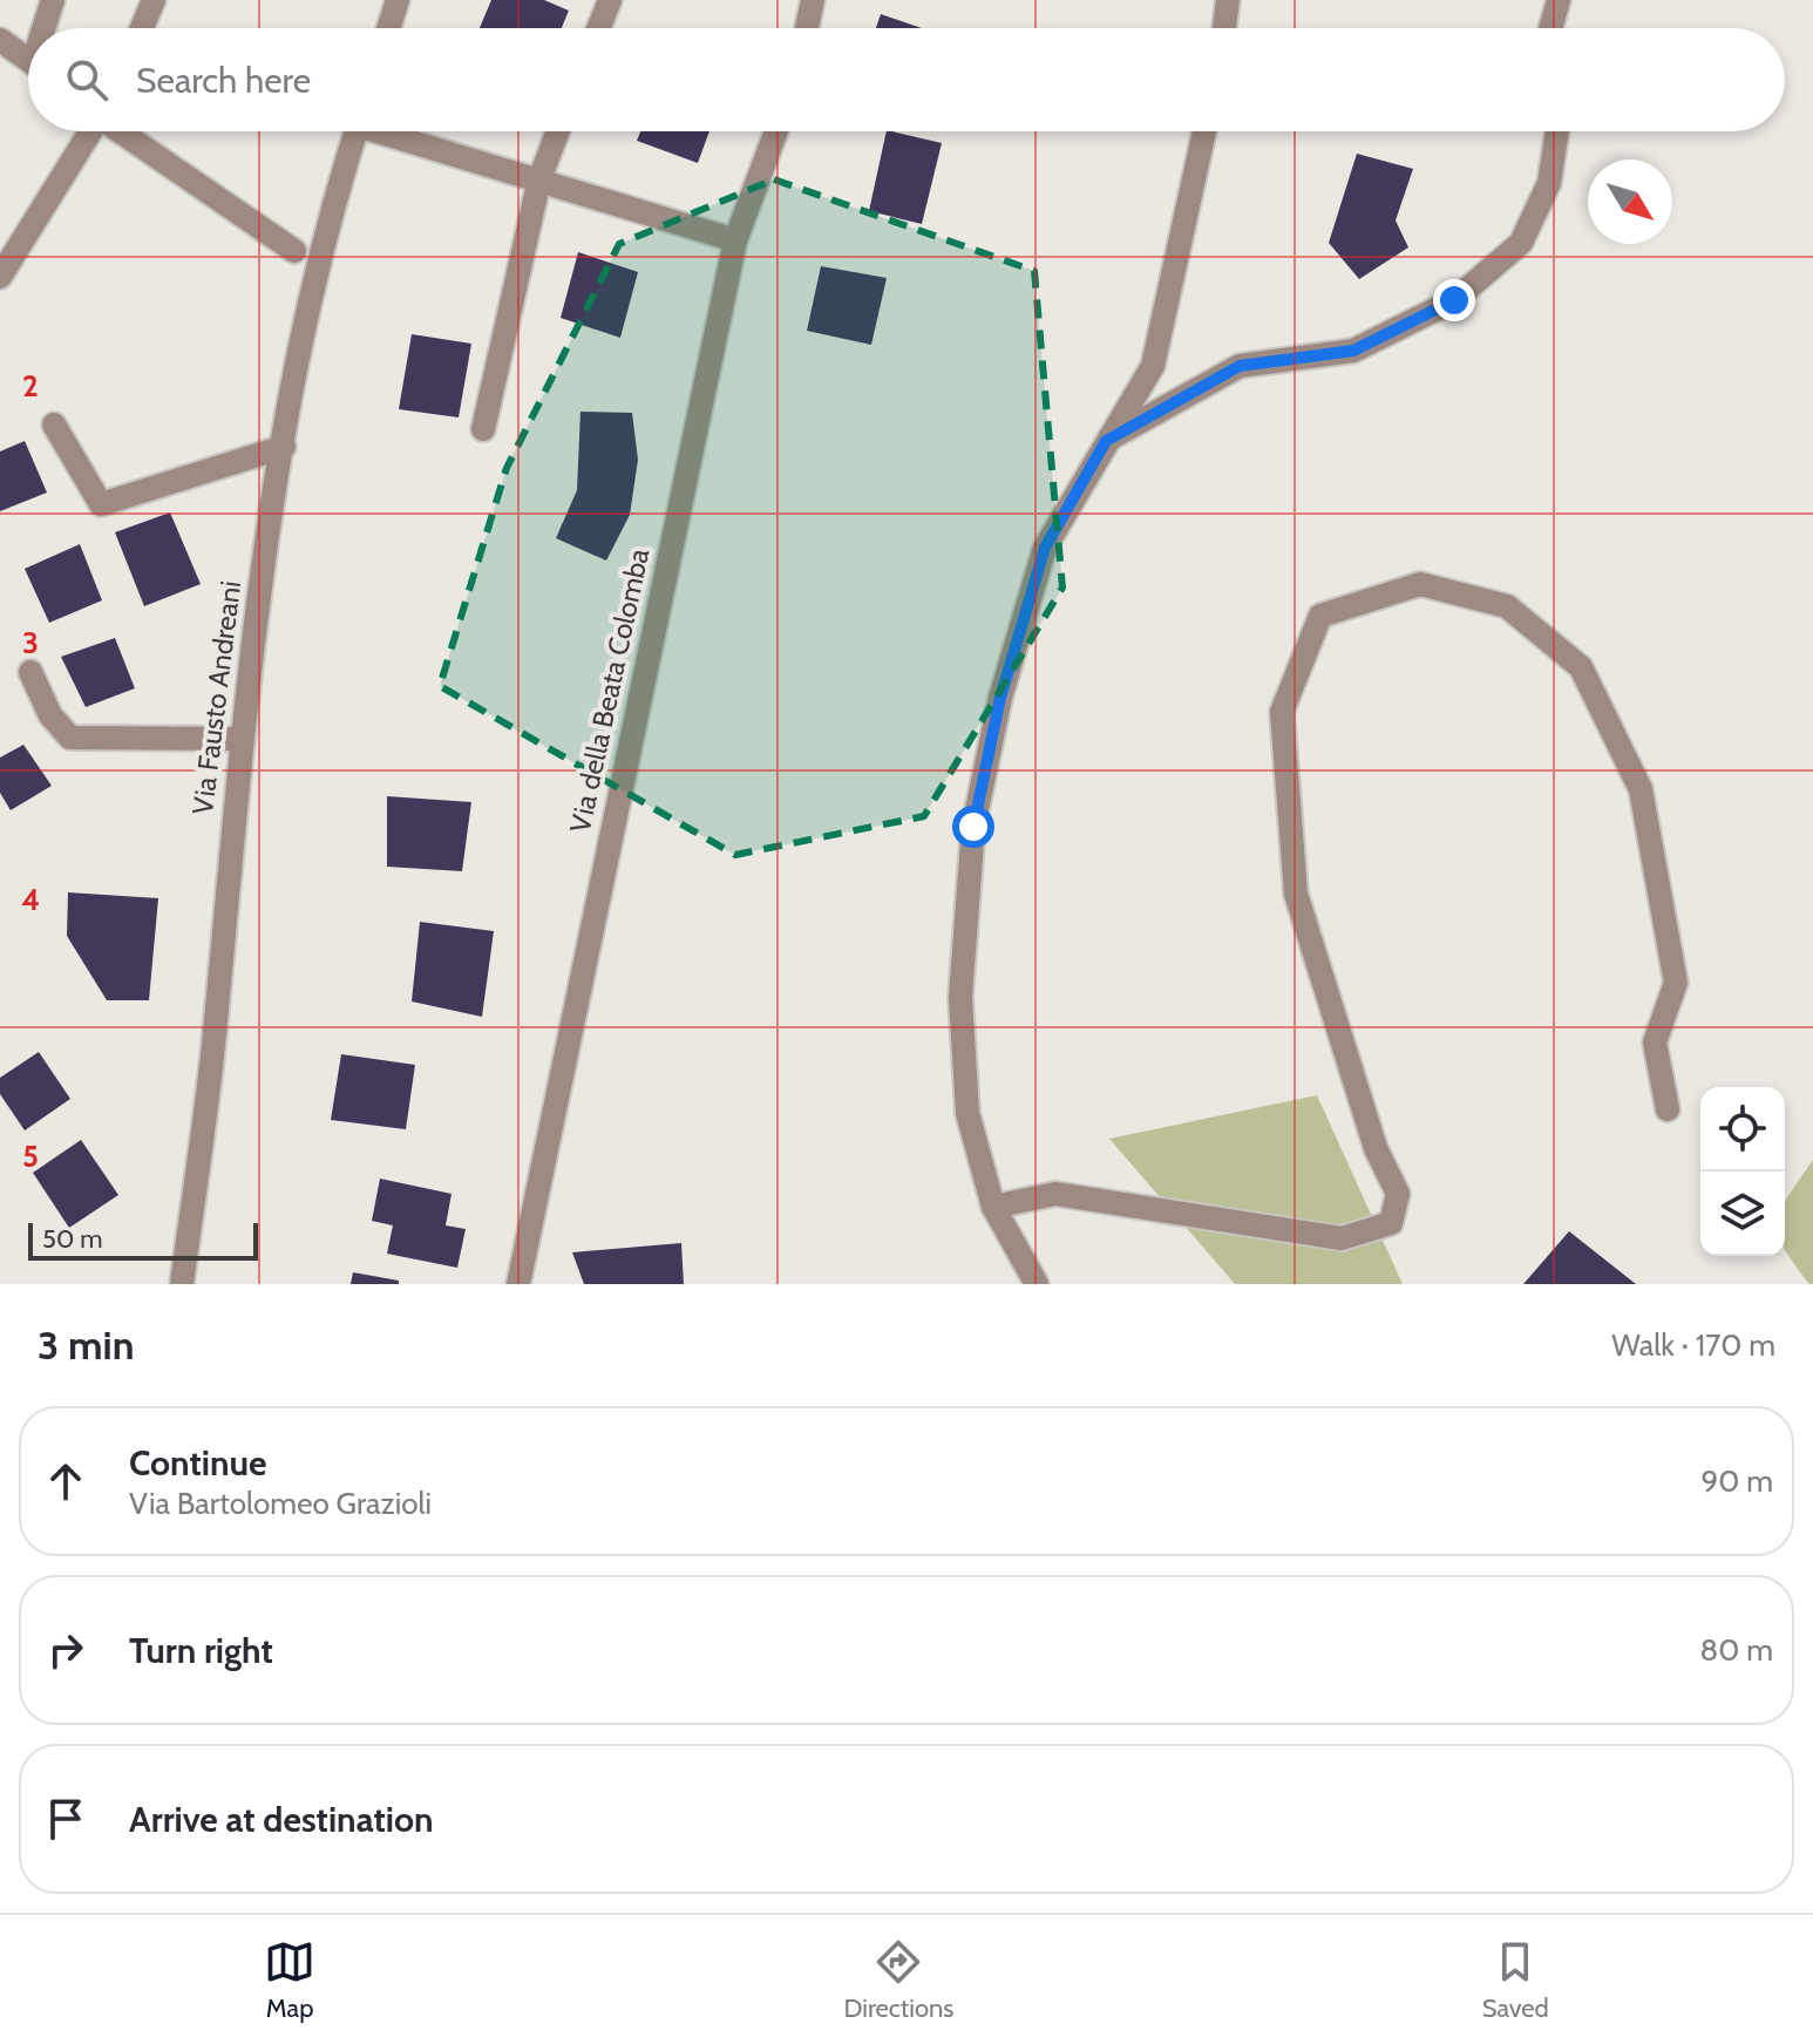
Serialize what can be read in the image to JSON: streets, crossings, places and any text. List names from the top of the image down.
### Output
{
  "streets": {
    "street": ["Via della Beata Colomba", "Via Fausto Andreani"]
  },
  "scale_bar": "50 m",
  "north": "bottom right",
  "page": {
    "search": "Search here",
    "scale": "50 m",
    "heading": ["3 min", "Walk · 170 m"],
    "list": [
      ["Continue", "Via Bartolomeo Grazioli", "90 m"],
      ["Turn right", "80 m"],
      "Arrive at destination"
    ],
    "nav": ["Map", "Directions", "Saved"]
  },
  "grid": {
    "rows": [
      "2",
      "3",
      "4",
      "5"
    ]
  }
}
